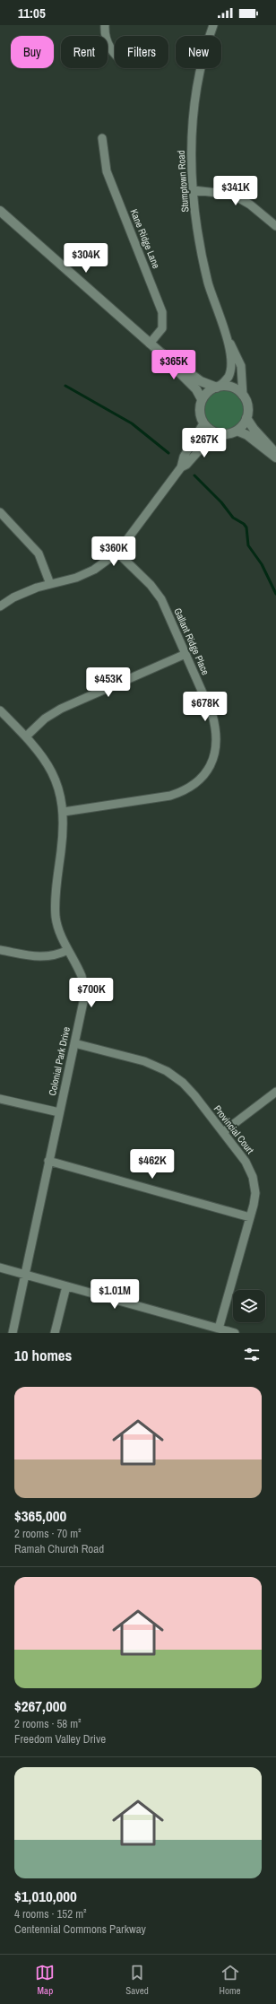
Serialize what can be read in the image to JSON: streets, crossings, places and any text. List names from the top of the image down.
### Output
{
  "streets": {
    "street": [
      "Stumptown Road",
      "Kane Ridge Lane",
      "Gallant Ridge Place",
      "Colonial Park Drive",
      "Provincial Court"
    ]
  },
  "crossings": [
    ["Gallant Ridge Place", "Colonial Park Drive"],
    ["Colonial Park Drive", "Provincial Court"]
  ],
  "page": {
    "status": "11:05",
    "chip": [
      "Buy",
      "Rent",
      "Filters",
      "New"
    ],
    "price": [
      "$341K",
      "$304K",
      "$365K",
      "$267K",
      "$360K",
      "$453K",
      "$678K",
      "$700K",
      "$462K",
      "$1.01M"
    ],
    "heading": "10 homes",
    "list": [
      {
        "name": "$365,000",
        "note": "2 rooms · 70 m² · Ramah Church Road"
      },
      {
        "name": "$267,000",
        "note": "2 rooms · 58 m² · Freedom Valley Drive"
      },
      {
        "name": "$1,010,000",
        "note": "4 rooms · 152 m² · Centennial Commons Parkway"
      }
    ],
    "tabs": ["Map", "Saved", "Home"]
  }
}
